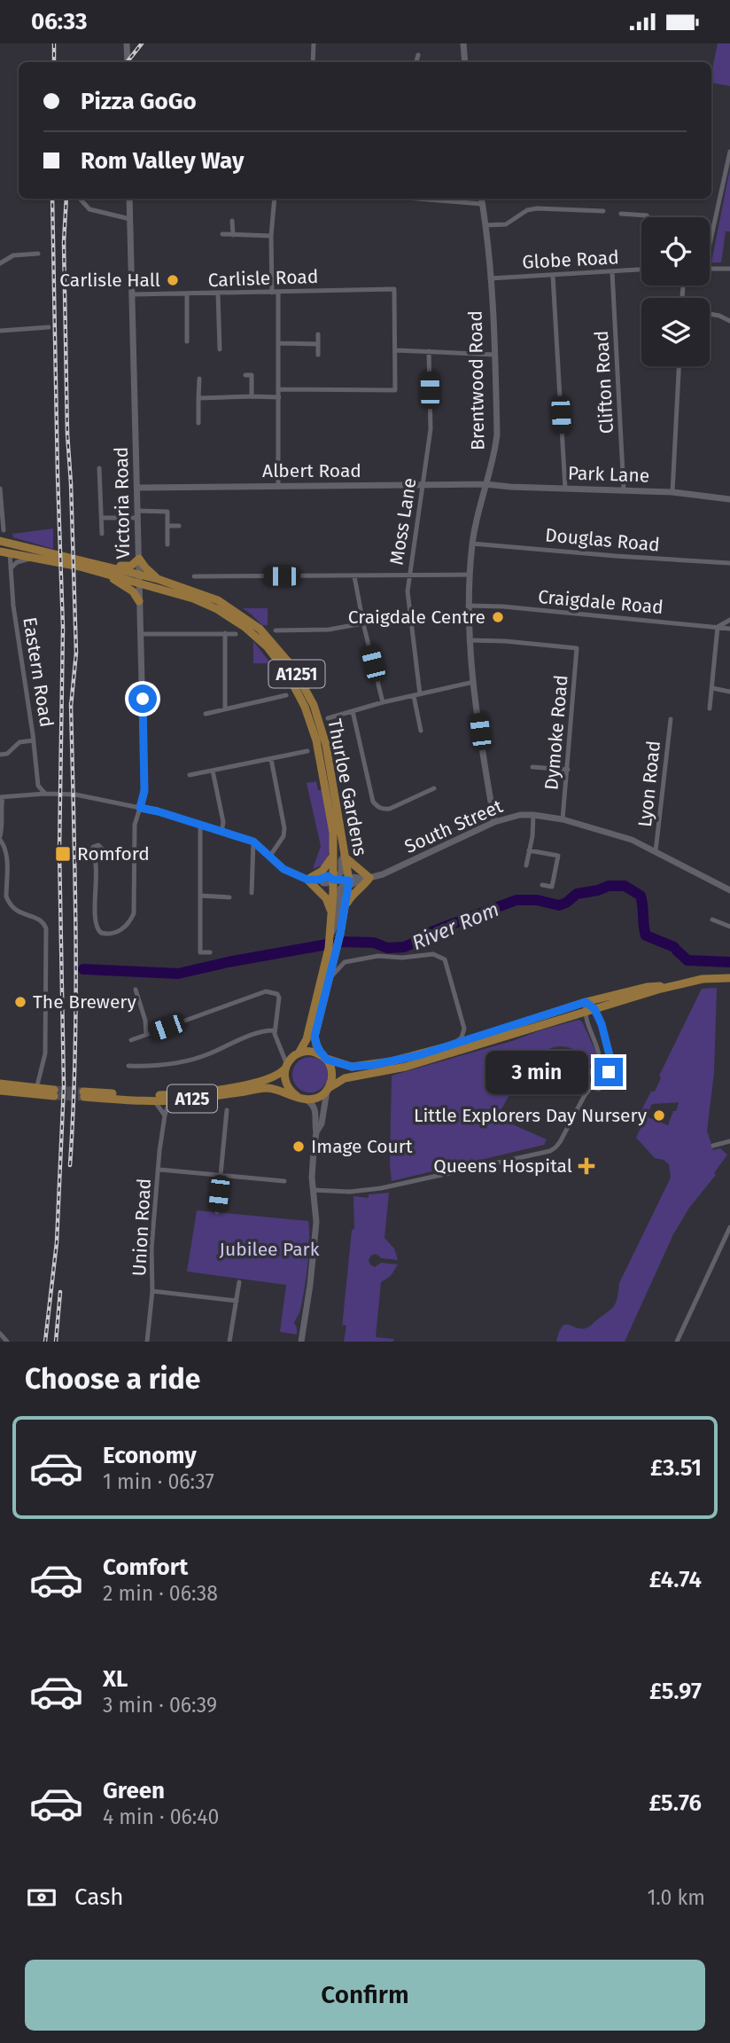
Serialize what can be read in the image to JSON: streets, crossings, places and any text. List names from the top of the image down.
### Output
{
  "streets": {
    "main road": ["A1251", "Thurloe Gardens", "A125"],
    "street": [
      "Globe Road",
      "Carlisle Road",
      "Brentwood Road",
      "Clifton Road",
      "Albert Road",
      "Park Lane",
      "Victoria Road",
      "Moss Lane",
      "Douglas Road",
      "Craigdale Road",
      "Eastern Road",
      "Dymoke Road",
      "Lyon Road",
      "South Street",
      "Union Road"
    ]
  },
  "crossings": [
    ["Globe Road", "Brentwood Road"],
    ["Globe Road", "Clifton Road"],
    ["Carlisle Road", "Victoria Road"],
    ["Brentwood Road", "Albert Road"],
    ["Brentwood Road", "Park Lane"],
    ["Brentwood Road", "Douglas Road"],
    ["Brentwood Road", "Craigdale Road"],
    ["Brentwood Road", "Dymoke Road"],
    ["Brentwood Road", "South Street"],
    ["Clifton Road", "Park Lane"],
    ["Albert Road", "Park Lane"],
    ["Albert Road", "Victoria Road"],
    ["Albert Road", "Moss Lane"],
    ["Victoria Road", "A1251"],
    ["Victoria Road", "Thurloe Gardens"],
    ["Victoria Road", "South Street"],
    ["Eastern Road", "A1251"],
    ["Eastern Road", "South Street"],
    ["A1251", "Thurloe Gardens"],
    ["A1251", "South Street"],
    ["A1251", "A125"],
    ["Dymoke Road", "South Street"],
    ["Lyon Road", "South Street"],
    ["Thurloe Gardens", "South Street"],
    ["A125", "Union Road"]
  ],
  "water": ["River Rom"],
  "parks": ["Jubilee Park"],
  "places": {
    "other": [
      "Carlisle Hall",
      "Craigdale Centre",
      "The Brewery",
      "Little Explorers Day Nursery",
      "Image Court"
    ],
    "transit": ["Romford"],
    "health": ["Queens Hospital"]
  },
  "page": {
    "status": "06:33",
    "banner": ["Pizza GoGo", "Rom Valley Way"],
    "bubble": "3 min",
    "heading": "Choose a ride",
    "list": [
      {
        "name": "Economy",
        "note": "1 min · 06:37",
        "value": "£3.51"
      },
      {
        "name": "Comfort",
        "note": "2 min · 06:38",
        "value": "£4.74"
      },
      {
        "name": "XL",
        "note": "3 min · 06:39",
        "value": "£5.97"
      },
      {
        "name": "Green",
        "note": "4 min · 06:40",
        "value": "£5.76"
      }
    ],
    "pay": ["Cash", "1.0 km"],
    "buttons": "Confirm"
  }
}
